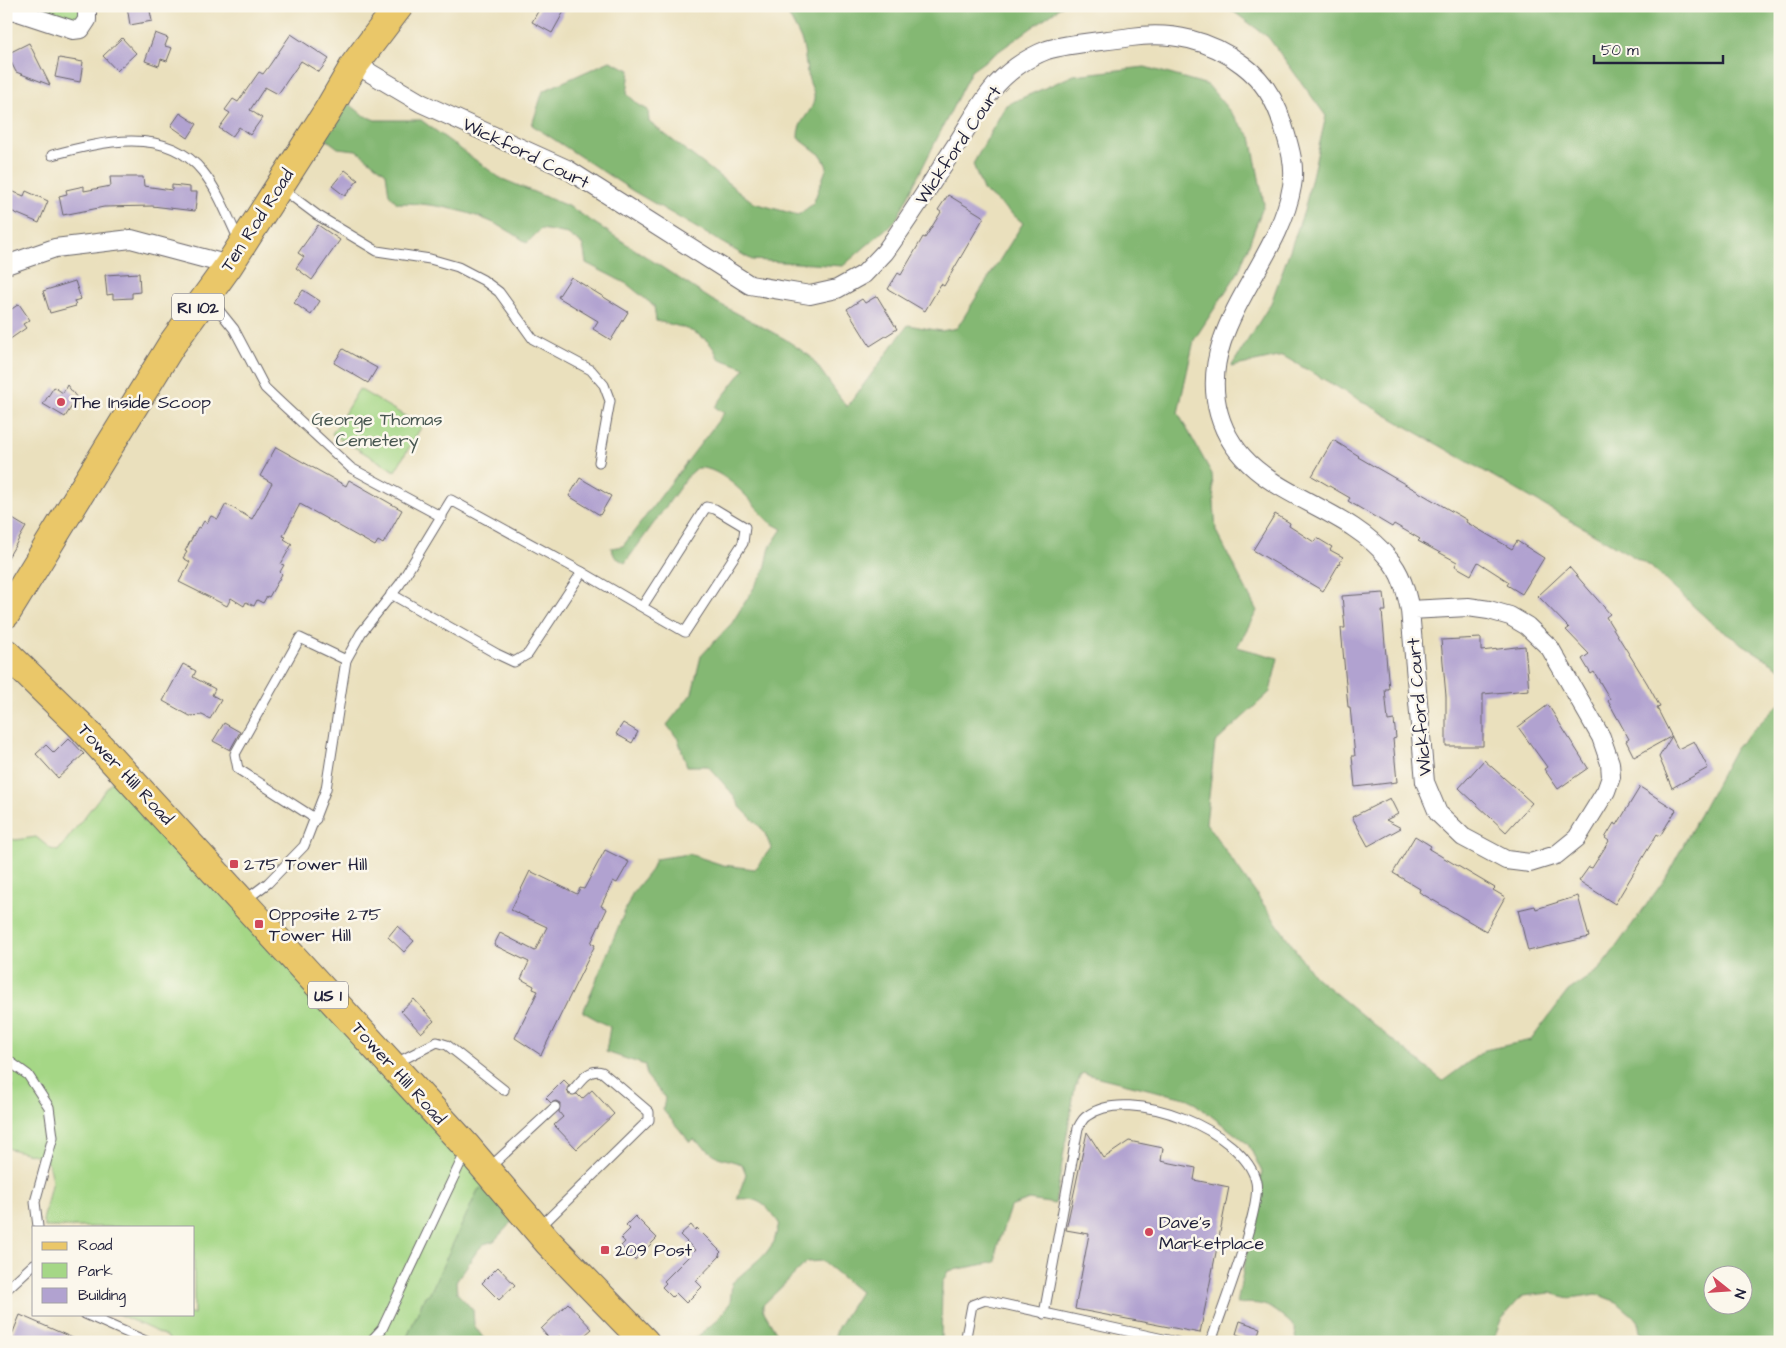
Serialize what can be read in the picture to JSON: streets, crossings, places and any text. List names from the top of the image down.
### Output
{
  "streets": {
    "main road": [
      "Ten Rod Road",
      "RI 102",
      "Tower Hill Road",
      "US 1"
    ],
    "street": ["Wickford Court"]
  },
  "crossings": [
    ["Wickford Court", "Ten Rod Road"]
  ],
  "parks": ["George Thomas Cemetery"],
  "places": {
    "other": ["The Inside Scoop", "Dave's Marketplace"],
    "transit": ["275 Tower Hill", "Opposite 275 Tower Hill", "209 Post"]
  },
  "legend": ["Road", "Park", "Building"],
  "scale_bar": "50 m",
  "north": "right"
}
